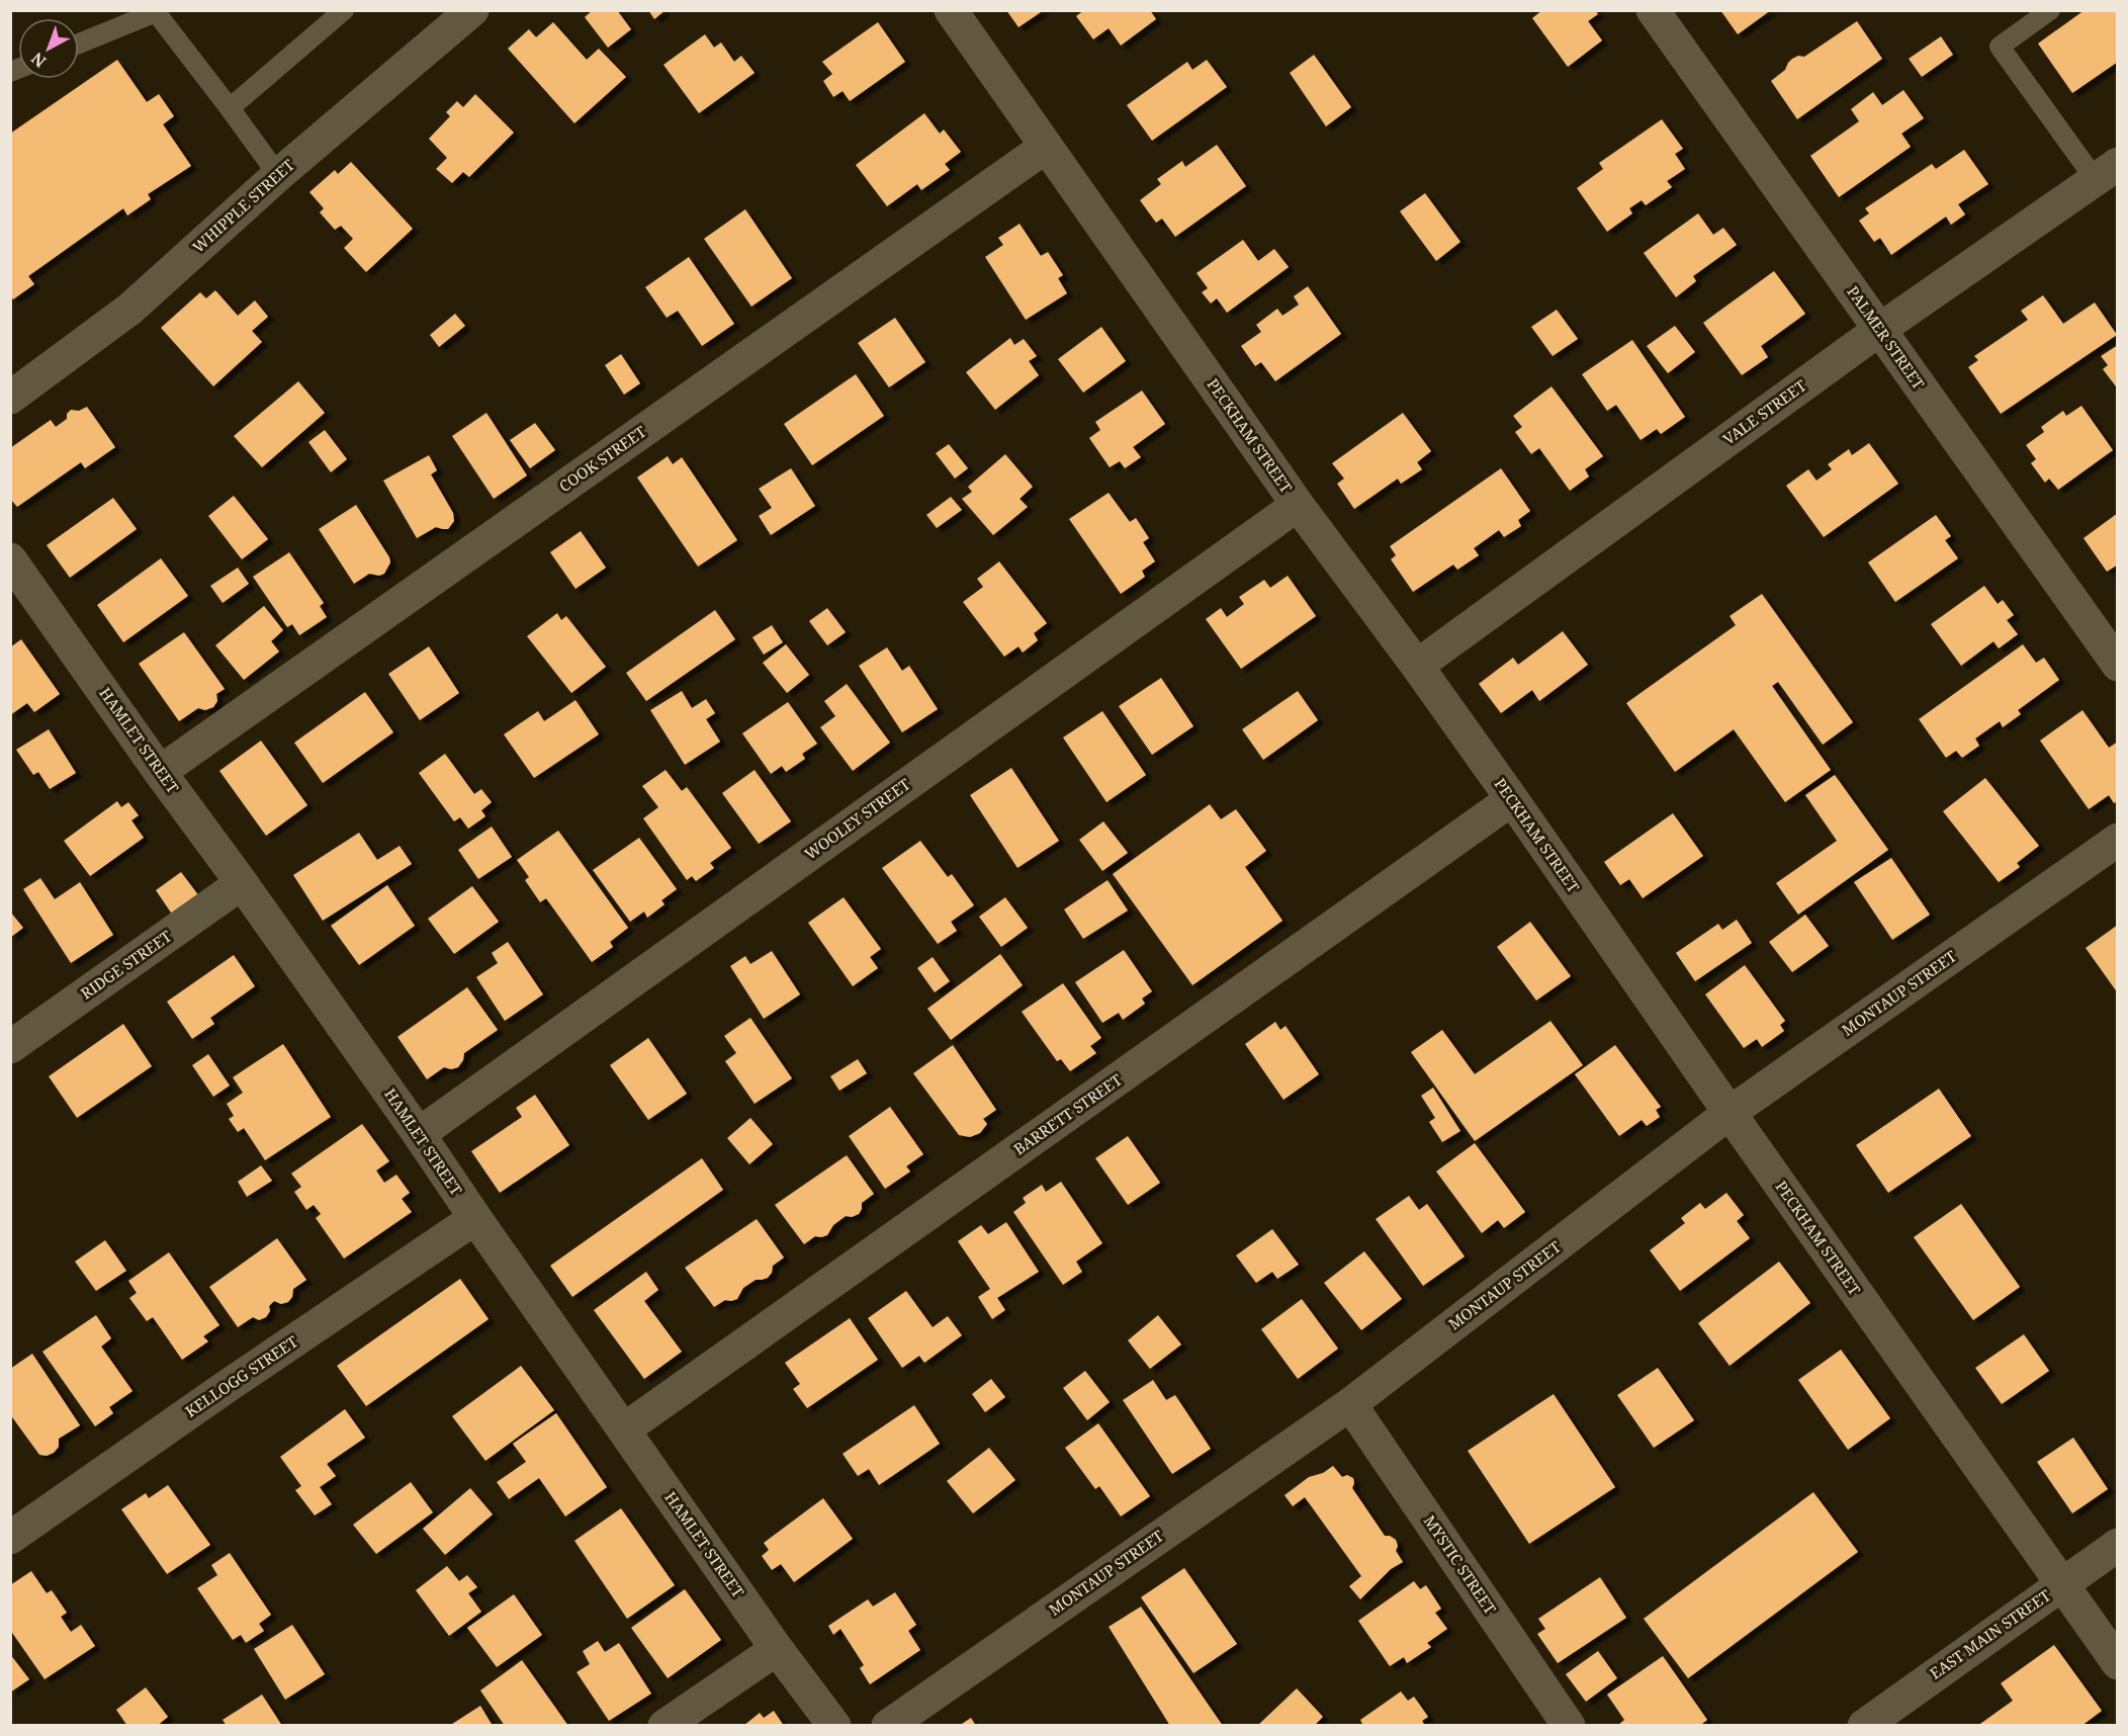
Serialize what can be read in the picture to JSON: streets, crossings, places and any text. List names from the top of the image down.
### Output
{
  "streets": {
    "street": [
      "WHIPPLE STREET",
      "PALMER STREET",
      "VALE STREET",
      "PECKHAM STREET",
      "COOK STREET",
      "HAMLET STREET",
      "WOOLEY STREET",
      "RIDGE STREET",
      "MONTAUP STREET",
      "BARRETT STREET",
      "KELLOGG STREET",
      "MYSTIC STREET",
      "EAST MAIN STREET"
    ]
  },
  "crossings": [
    ["PALMER STREET", "VALE STREET"],
    ["VALE STREET", "PECKHAM STREET"],
    ["PECKHAM STREET", "COOK STREET"],
    ["PECKHAM STREET", "WOOLEY STREET"],
    ["PECKHAM STREET", "MONTAUP STREET"],
    ["PECKHAM STREET", "BARRETT STREET"],
    ["PECKHAM STREET", "EAST MAIN STREET"],
    ["COOK STREET", "HAMLET STREET"],
    ["HAMLET STREET", "WOOLEY STREET"],
    ["HAMLET STREET", "RIDGE STREET"],
    ["HAMLET STREET", "BARRETT STREET"],
    ["HAMLET STREET", "KELLOGG STREET"],
    ["MONTAUP STREET", "MYSTIC STREET"]
  ],
  "north": "bottom left"
}
